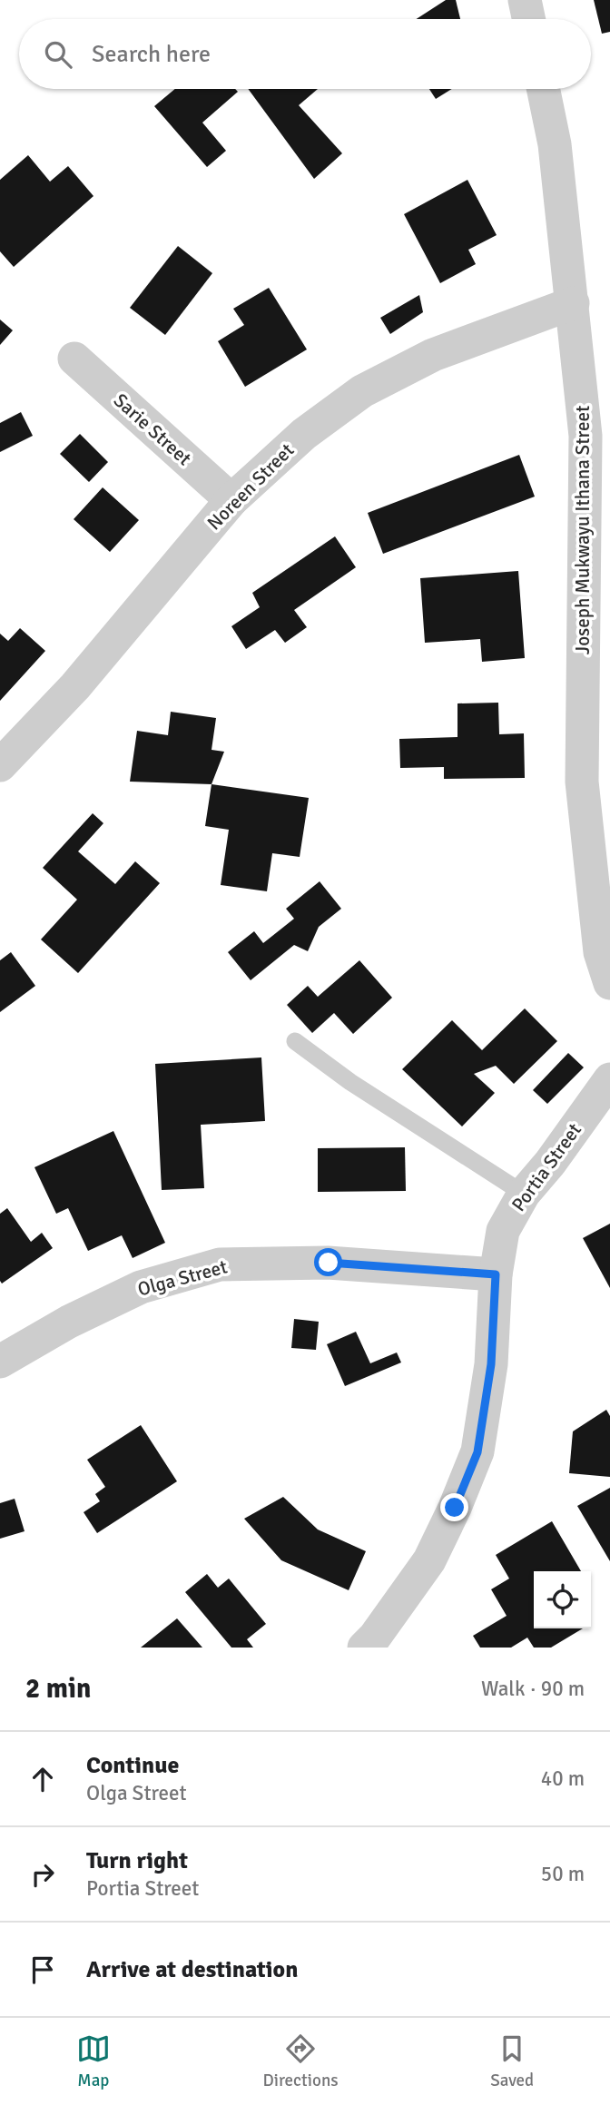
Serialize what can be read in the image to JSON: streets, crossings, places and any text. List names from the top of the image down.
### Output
{
  "streets": {
    "street": [
      "Sarie Street",
      "Noreen Street",
      "Joseph Mukwayu Ithana Street",
      "Portia Street",
      "Olga Street"
    ]
  },
  "crossings": [
    ["Sarie Street", "Noreen Street"],
    ["Noreen Street", "Joseph Mukwayu Ithana Street"],
    ["Portia Street", "Olga Street"]
  ],
  "page": {
    "search": "Search here",
    "heading": ["2 min", "Walk · 90 m"],
    "list": [
      ["Continue", "Olga Street", "40 m"],
      ["Turn right", "Portia Street", "50 m"],
      "Arrive at destination"
    ],
    "nav": ["Map", "Directions", "Saved"]
  }
}
